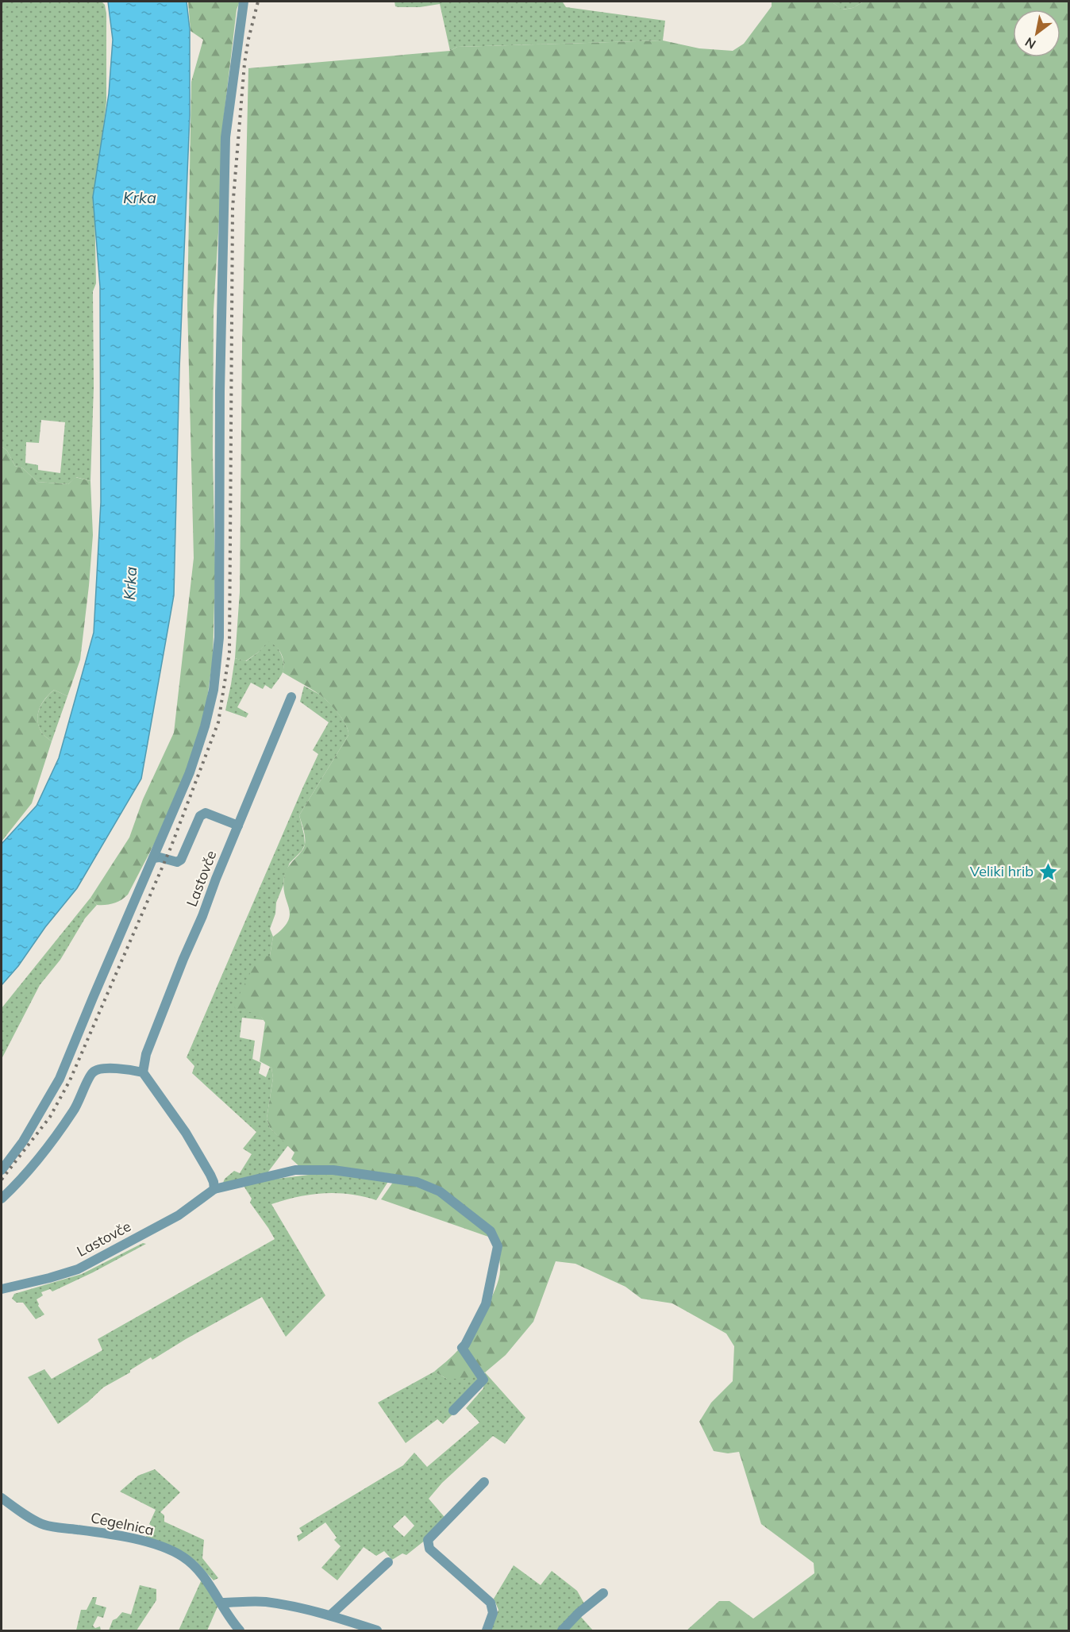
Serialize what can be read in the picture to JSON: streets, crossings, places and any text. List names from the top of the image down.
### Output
{
  "streets": {
    "street": ["Lastovče", "Cegelnica"]
  },
  "water": ["Krka"],
  "places": {
    "place": ["Veliki hrib"]
  },
  "north": "bottom left"
}
